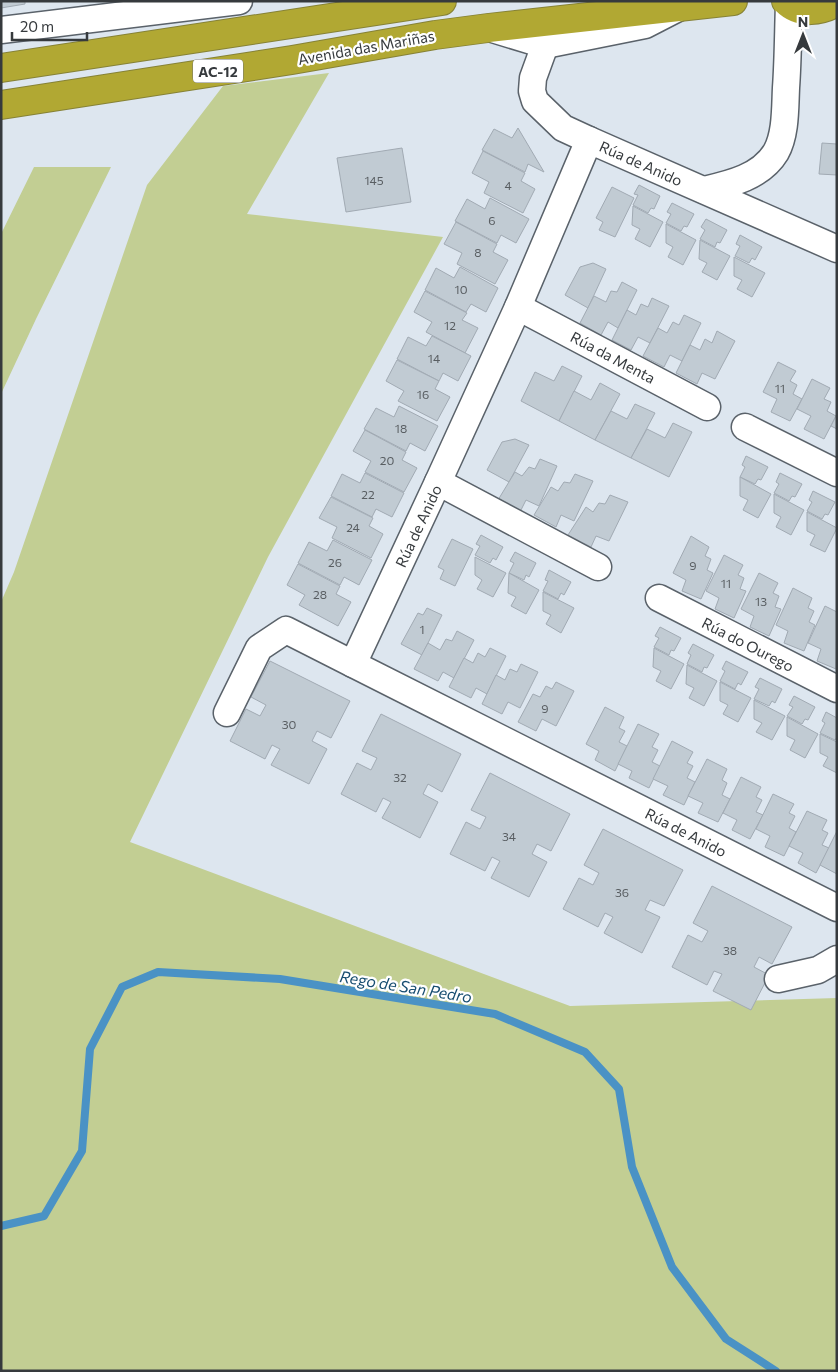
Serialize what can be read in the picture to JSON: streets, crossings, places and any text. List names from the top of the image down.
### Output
{
  "streets": {
    "highway": ["Avenida das Mariñas", "AC-12"],
    "street": ["Rúa de Anido", "Rúa da Menta", "Rúa do Ourego"]
  },
  "crossings": [
    ["Rúa de Anido", "Rúa da Menta"]
  ],
  "water": ["Rego de San Pedro"],
  "house_numbers": [
    "145",
    "4",
    "6",
    "8",
    "10",
    "12",
    "14",
    "11",
    "16",
    "18",
    "20",
    "22",
    "24",
    "26",
    "9",
    "11",
    "28",
    "13",
    "1",
    "9",
    "30",
    "32",
    "34",
    "36",
    "38"
  ],
  "scale_bar": "20 m",
  "north": "top"
}
